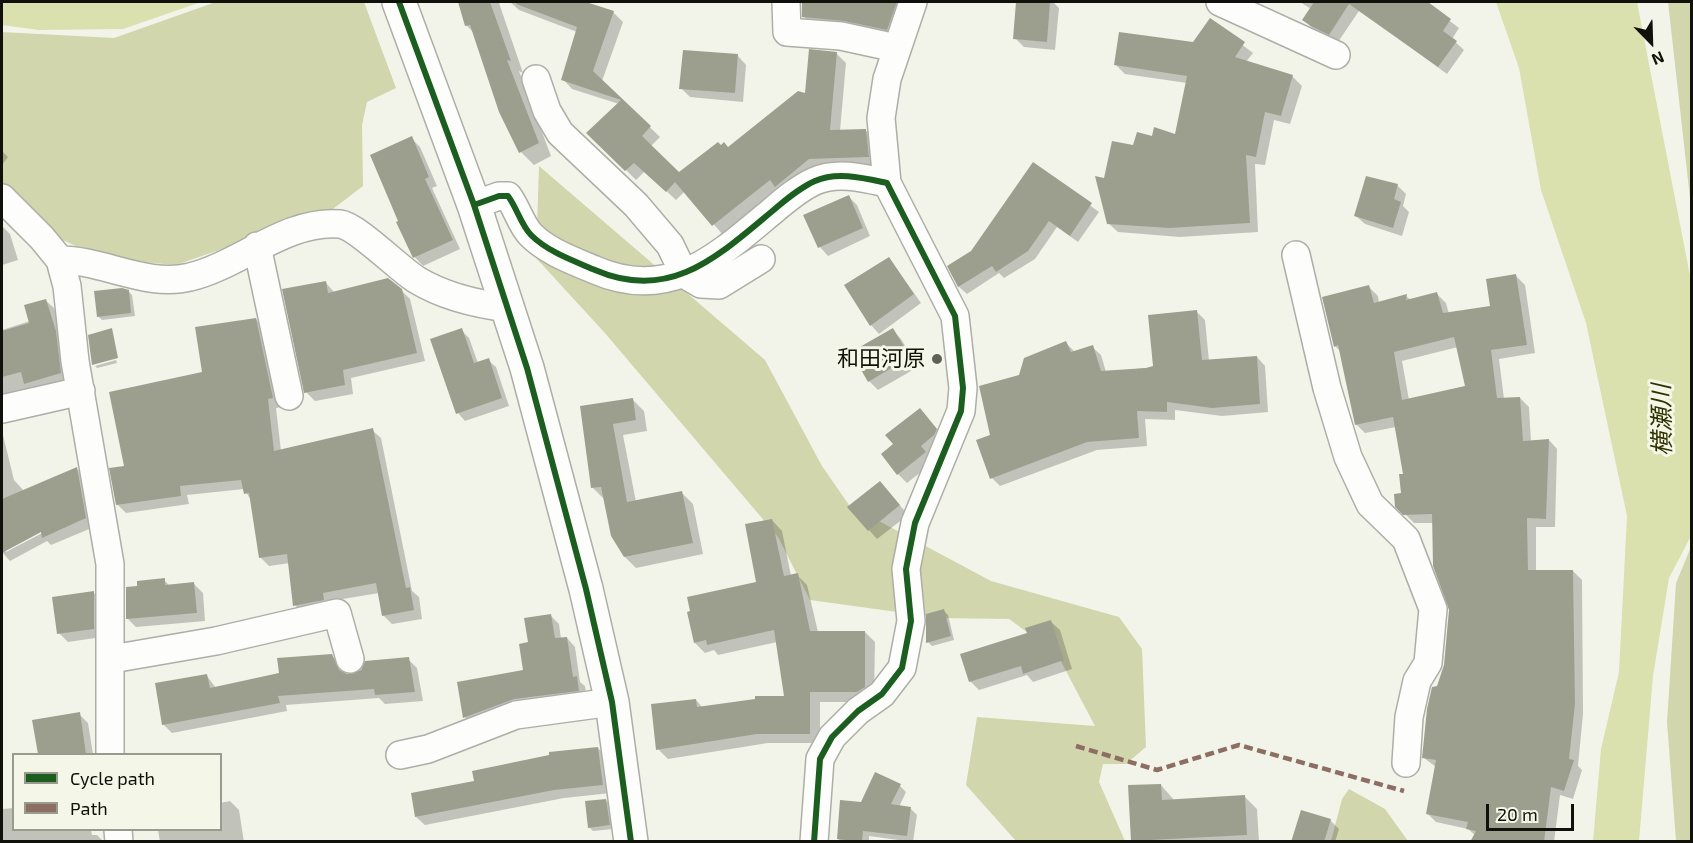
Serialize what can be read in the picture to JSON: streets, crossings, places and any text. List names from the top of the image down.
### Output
{
  "water": ["横瀬川"],
  "places": ["和田河原"],
  "legend": ["Cycle path", "Path"],
  "scale_bar": "20 m",
  "north": "bottom right"
}
